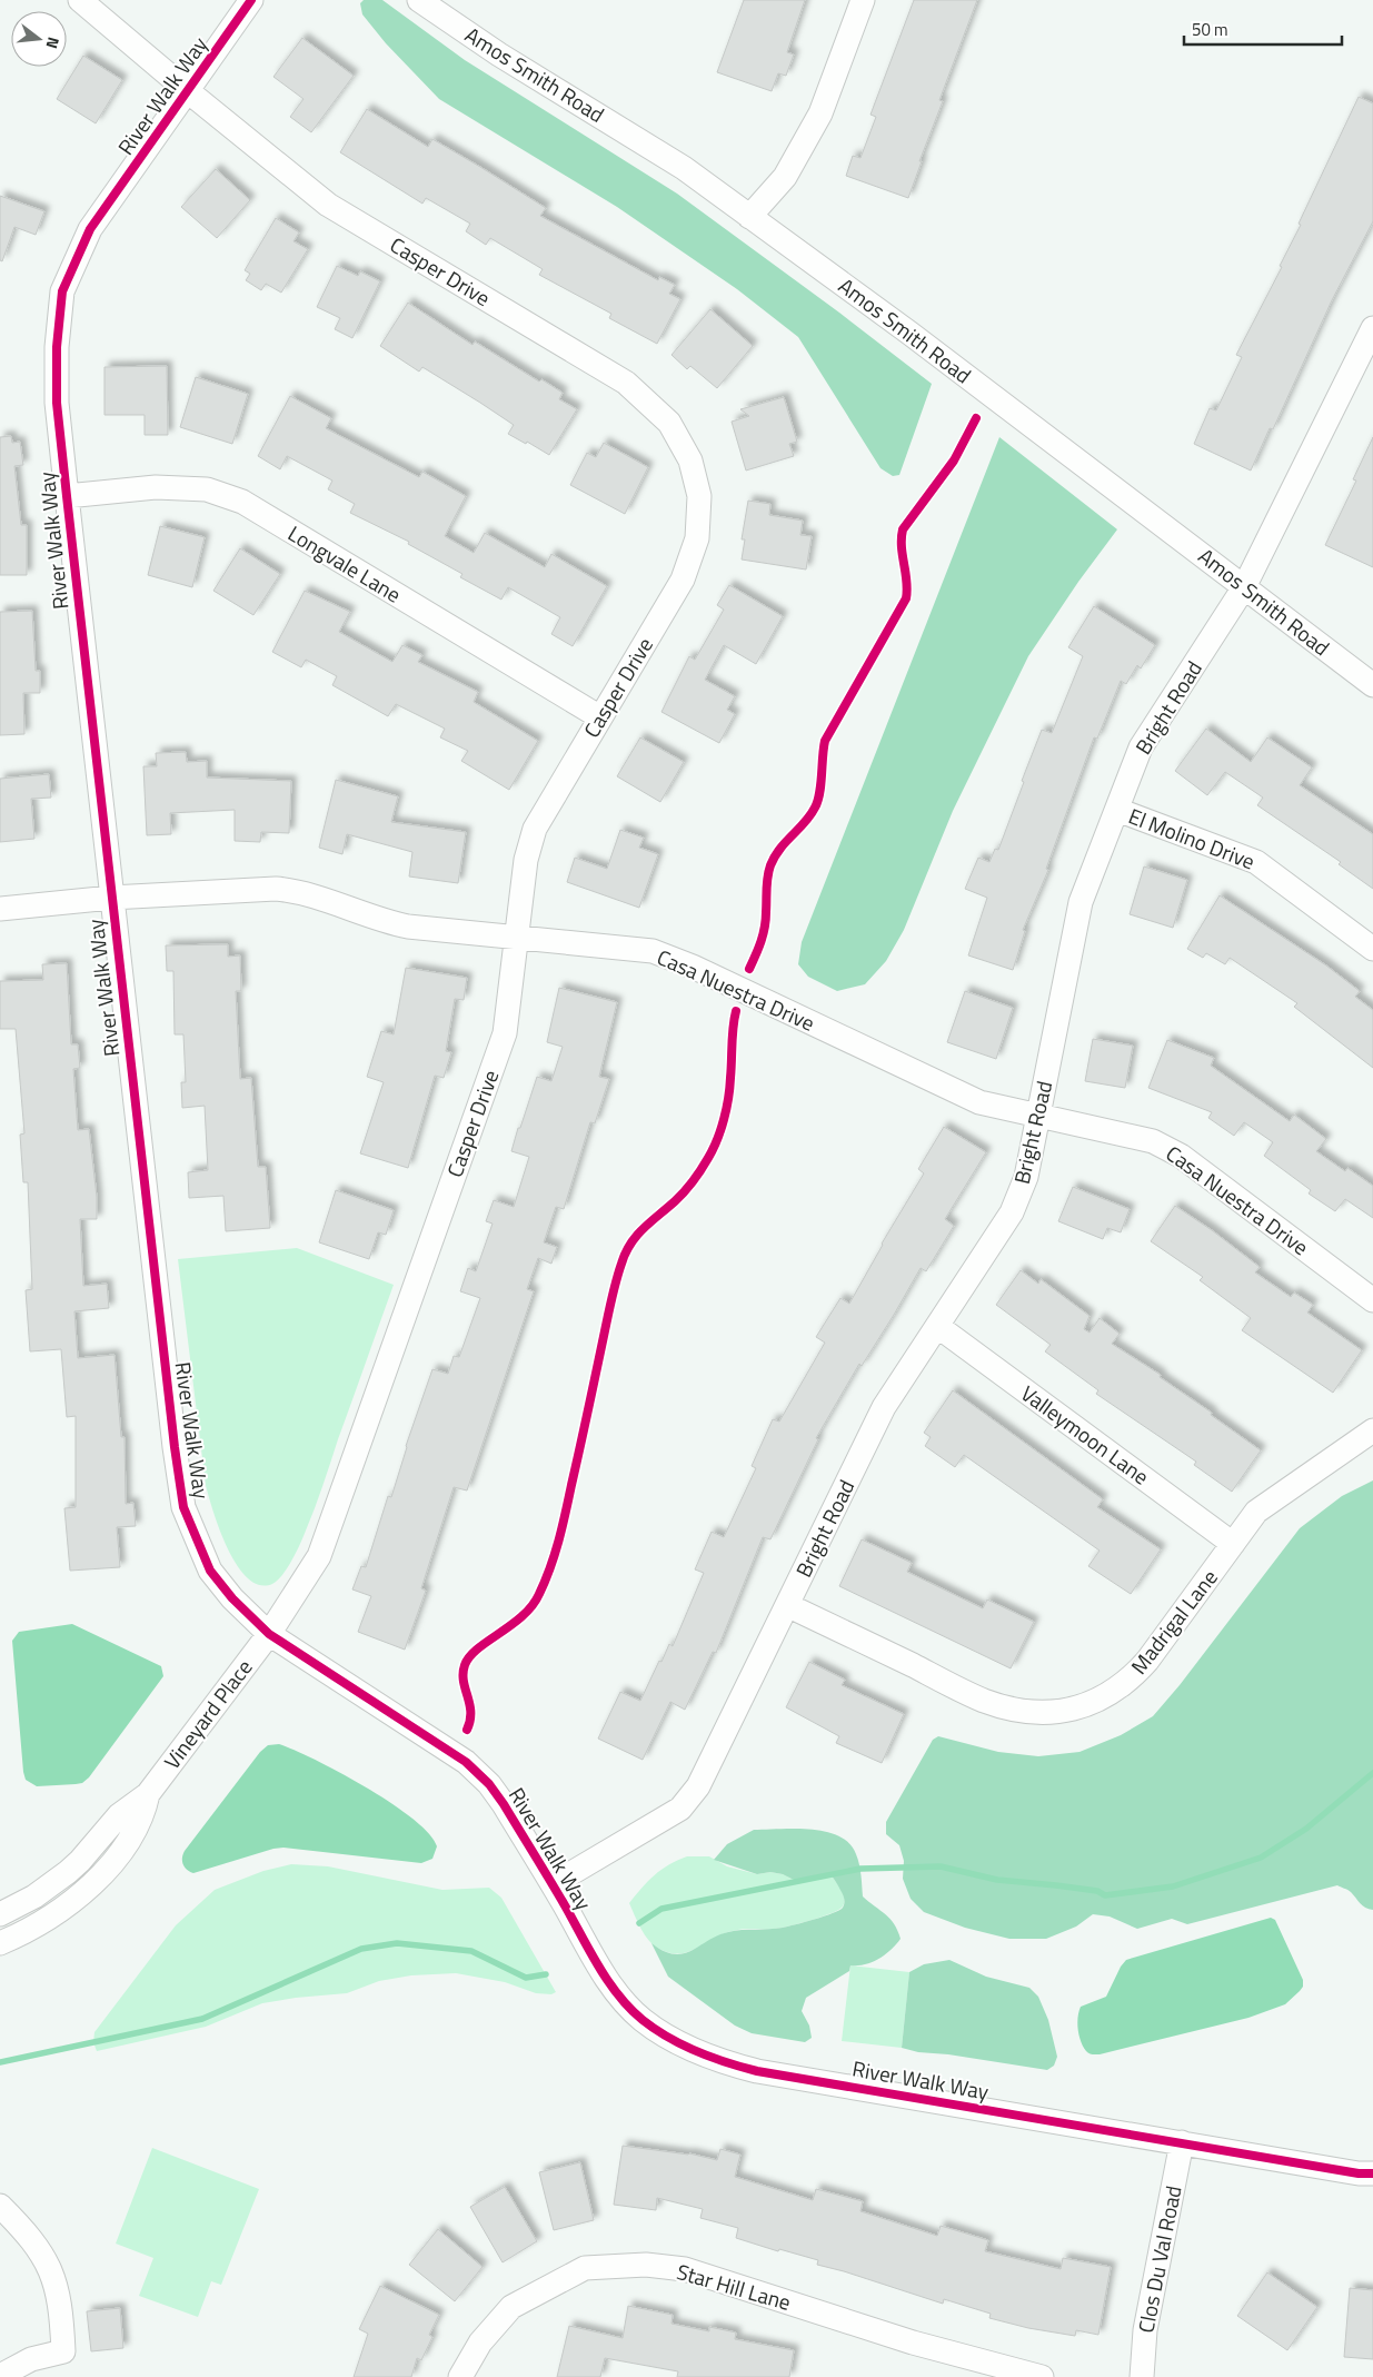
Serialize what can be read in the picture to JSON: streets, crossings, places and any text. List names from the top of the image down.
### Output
{
  "streets": {
    "street": [
      "Amos Smith Road",
      "River Walk Way",
      "Casper Drive",
      "Longvale Lane",
      "Bright Road",
      "El Molino Drive",
      "Casa Nuestra Drive",
      "Valleymoon Lane",
      "Madrigal Lane",
      "Vineyard Place",
      "Clos Du Val Road",
      "Star Hill Lane"
    ]
  },
  "crossings": [
    ["Amos Smith Road", "Bright Road"],
    ["River Walk Way", "Casper Drive"],
    ["River Walk Way", "Longvale Lane"],
    ["River Walk Way", "Bright Road"],
    ["River Walk Way", "Casa Nuestra Drive"],
    ["River Walk Way", "Vineyard Place"],
    ["River Walk Way", "Clos Du Val Road"],
    ["Casper Drive", "Longvale Lane"],
    ["Casper Drive", "Casa Nuestra Drive"],
    ["Casper Drive", "Vineyard Place"],
    ["Bright Road", "El Molino Drive"],
    ["Bright Road", "Casa Nuestra Drive"],
    ["Bright Road", "Valleymoon Lane"],
    ["Bright Road", "Madrigal Lane"],
    ["Valleymoon Lane", "Madrigal Lane"]
  ],
  "scale_bar": "50 m",
  "north": "right"
}
